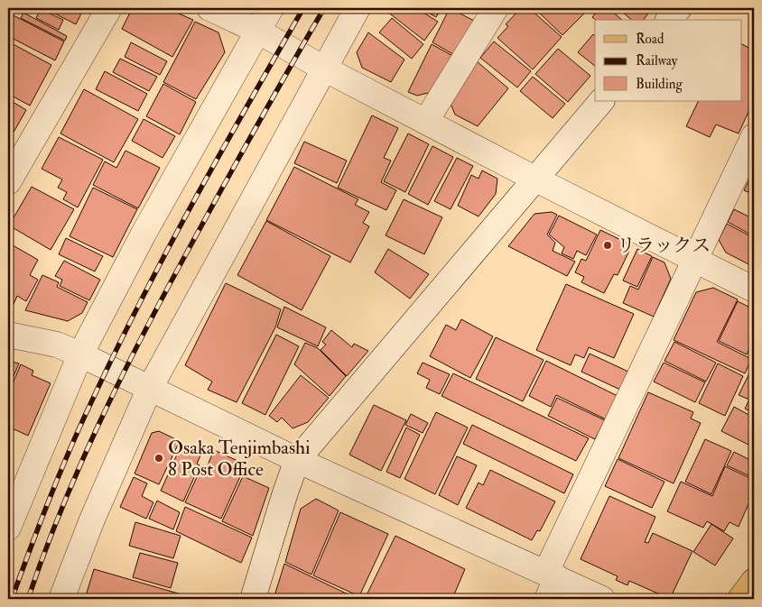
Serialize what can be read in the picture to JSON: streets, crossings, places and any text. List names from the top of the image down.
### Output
{
  "places": ["リラックス", "Osaka Tenjimbashi 8 Post Office"],
  "legend": ["Road", "Railway", "Building"]
}
